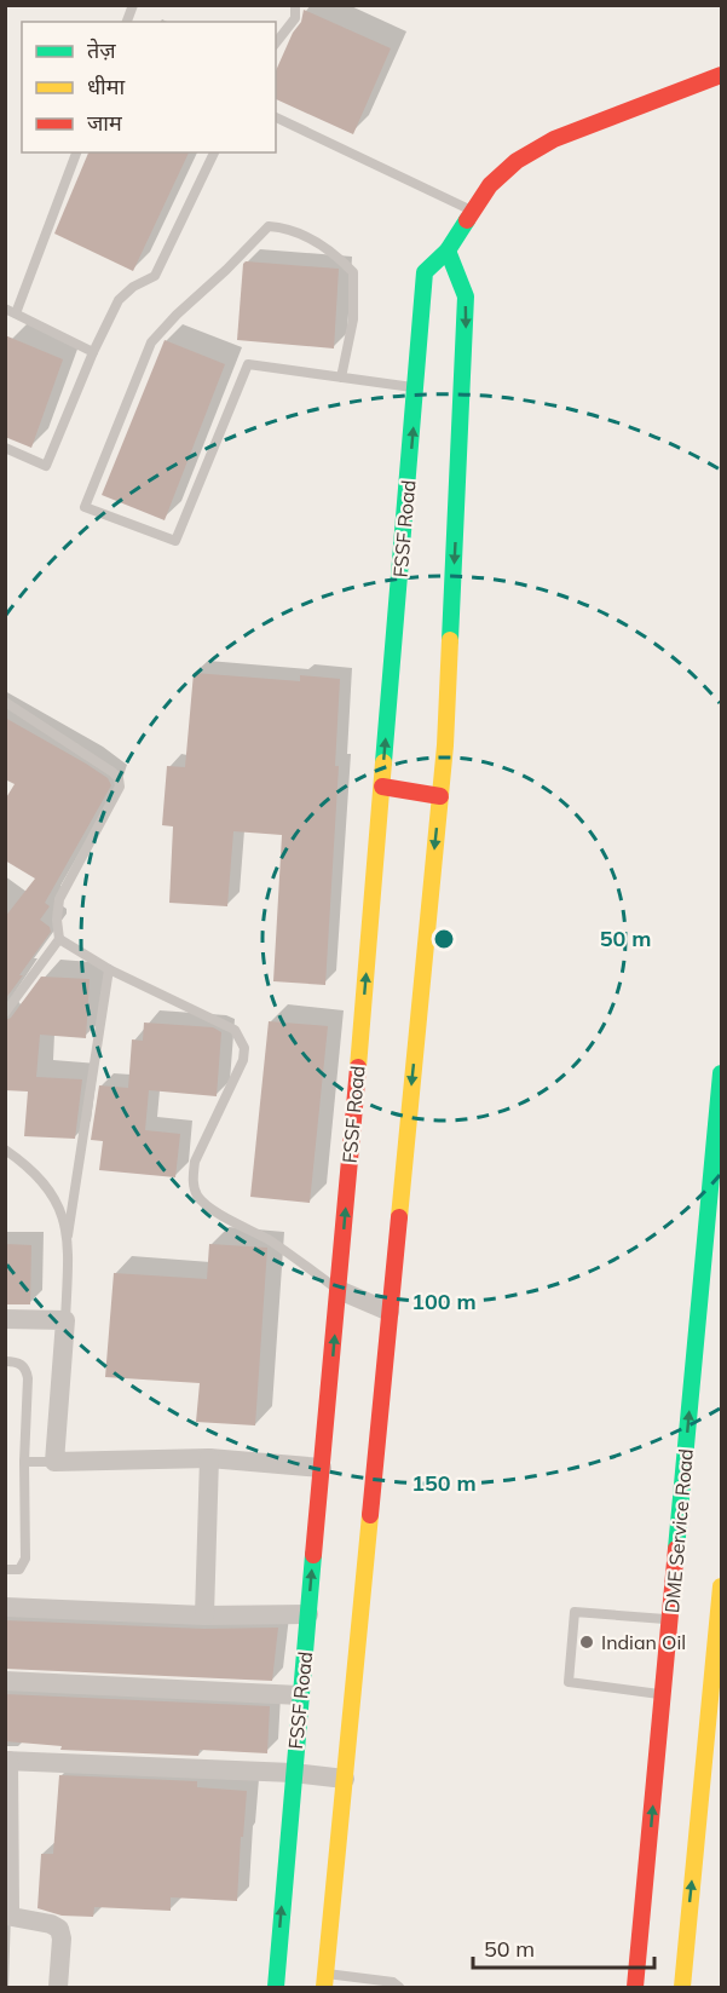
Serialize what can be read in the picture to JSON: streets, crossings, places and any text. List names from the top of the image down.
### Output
{
  "streets": {
    "main road": ["FSSF Road", "DME Service Road"]
  },
  "places": ["Indian Oil"],
  "legend": ["तेज़", "धीमा", "जाम"],
  "scale_bar": "50 m",
  "rings": ["50 m", "100 m", "150 m"]
}
